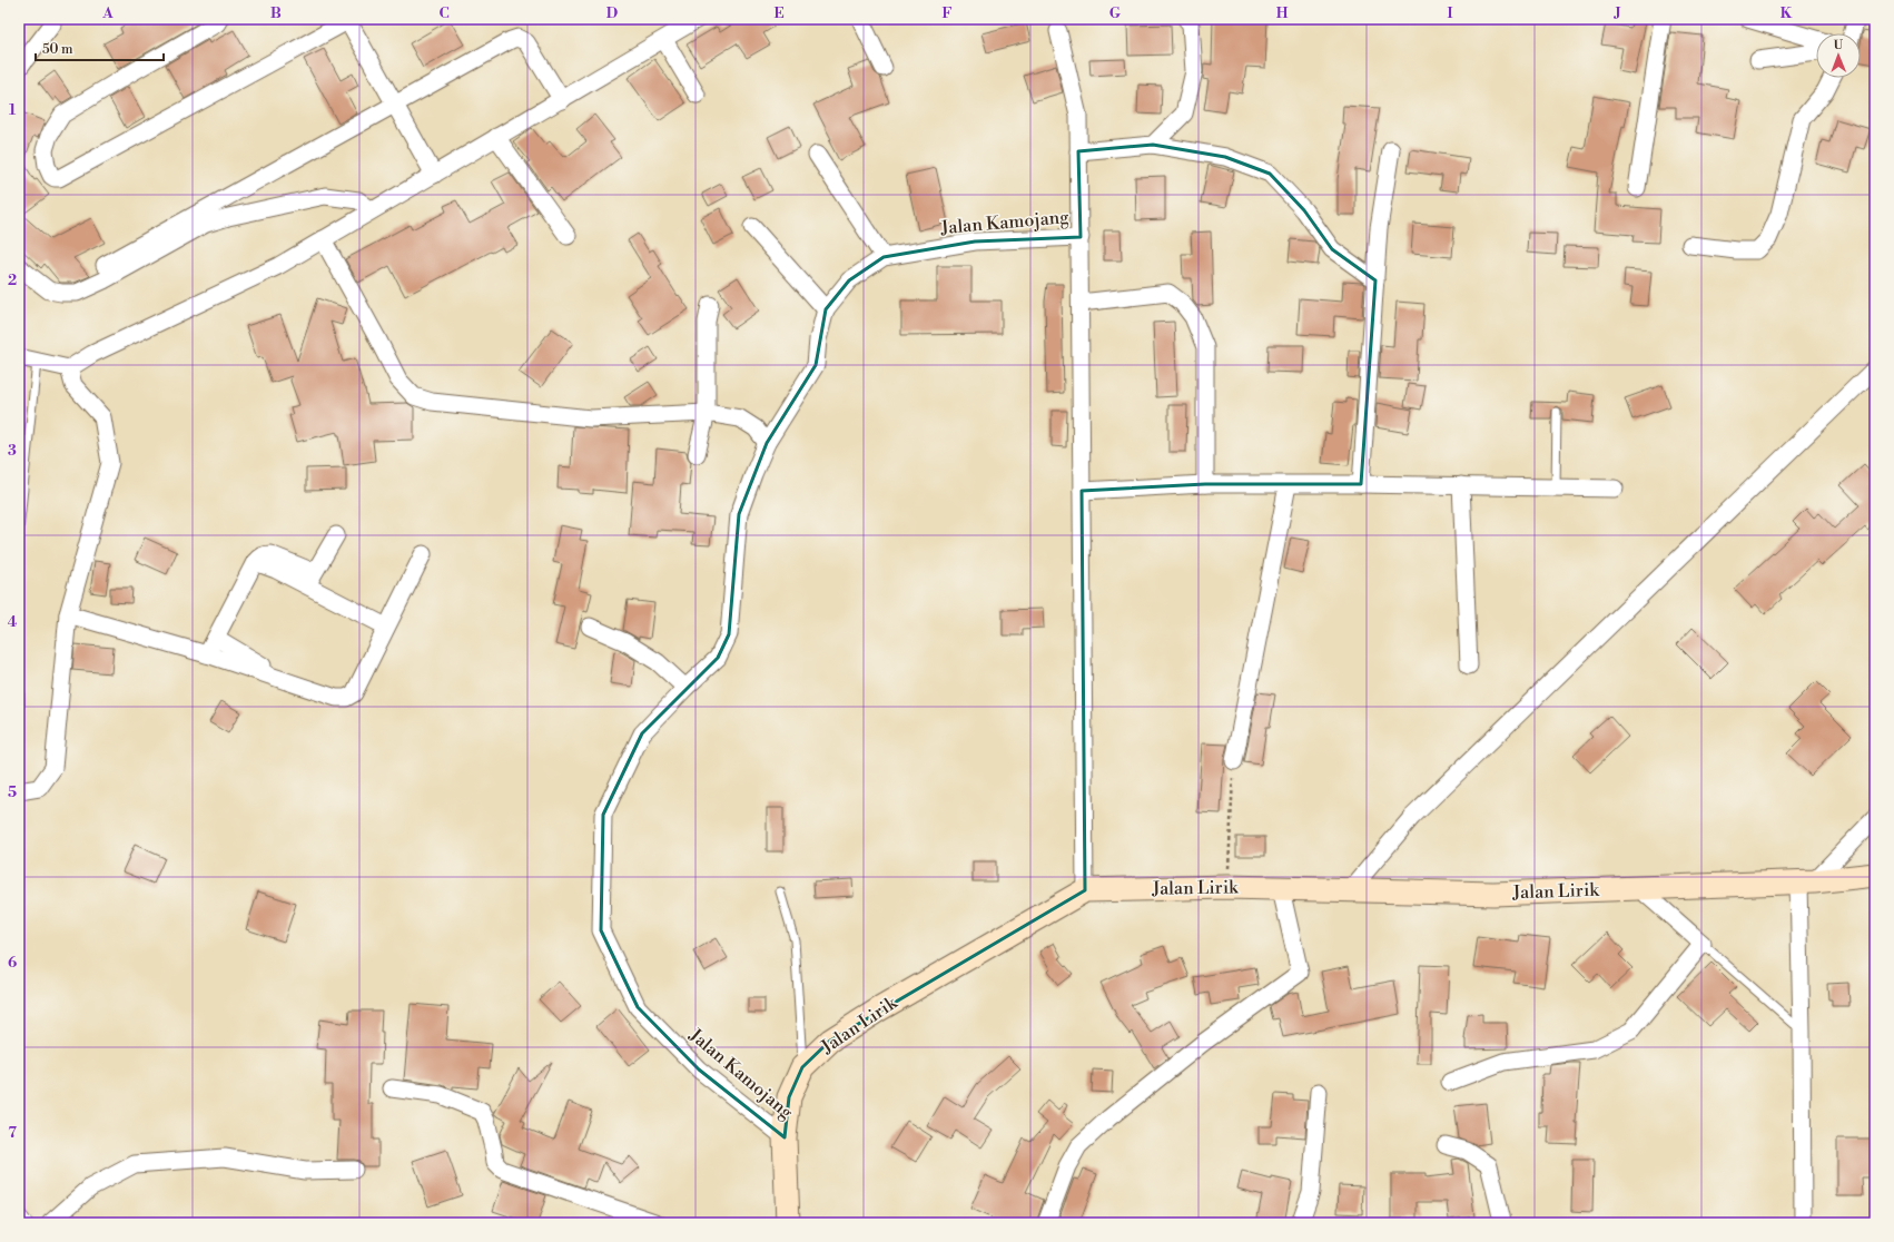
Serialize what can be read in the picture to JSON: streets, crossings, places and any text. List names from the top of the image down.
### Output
{
  "streets": {
    "main road": ["Jalan Lirik"],
    "street": ["Jalan Kamojang"]
  },
  "crossings": [
    ["Jalan Kamojang", "Jalan Lirik"]
  ],
  "scale_bar": "50 m",
  "north": "top",
  "grid": {
    "columns": [
      "A",
      "B",
      "C",
      "D",
      "E",
      "F",
      "G",
      "H",
      "I",
      "J",
      "K"
    ],
    "rows": [
      "1",
      "2",
      "3",
      "4",
      "5",
      "6",
      "7"
    ]
  }
}
